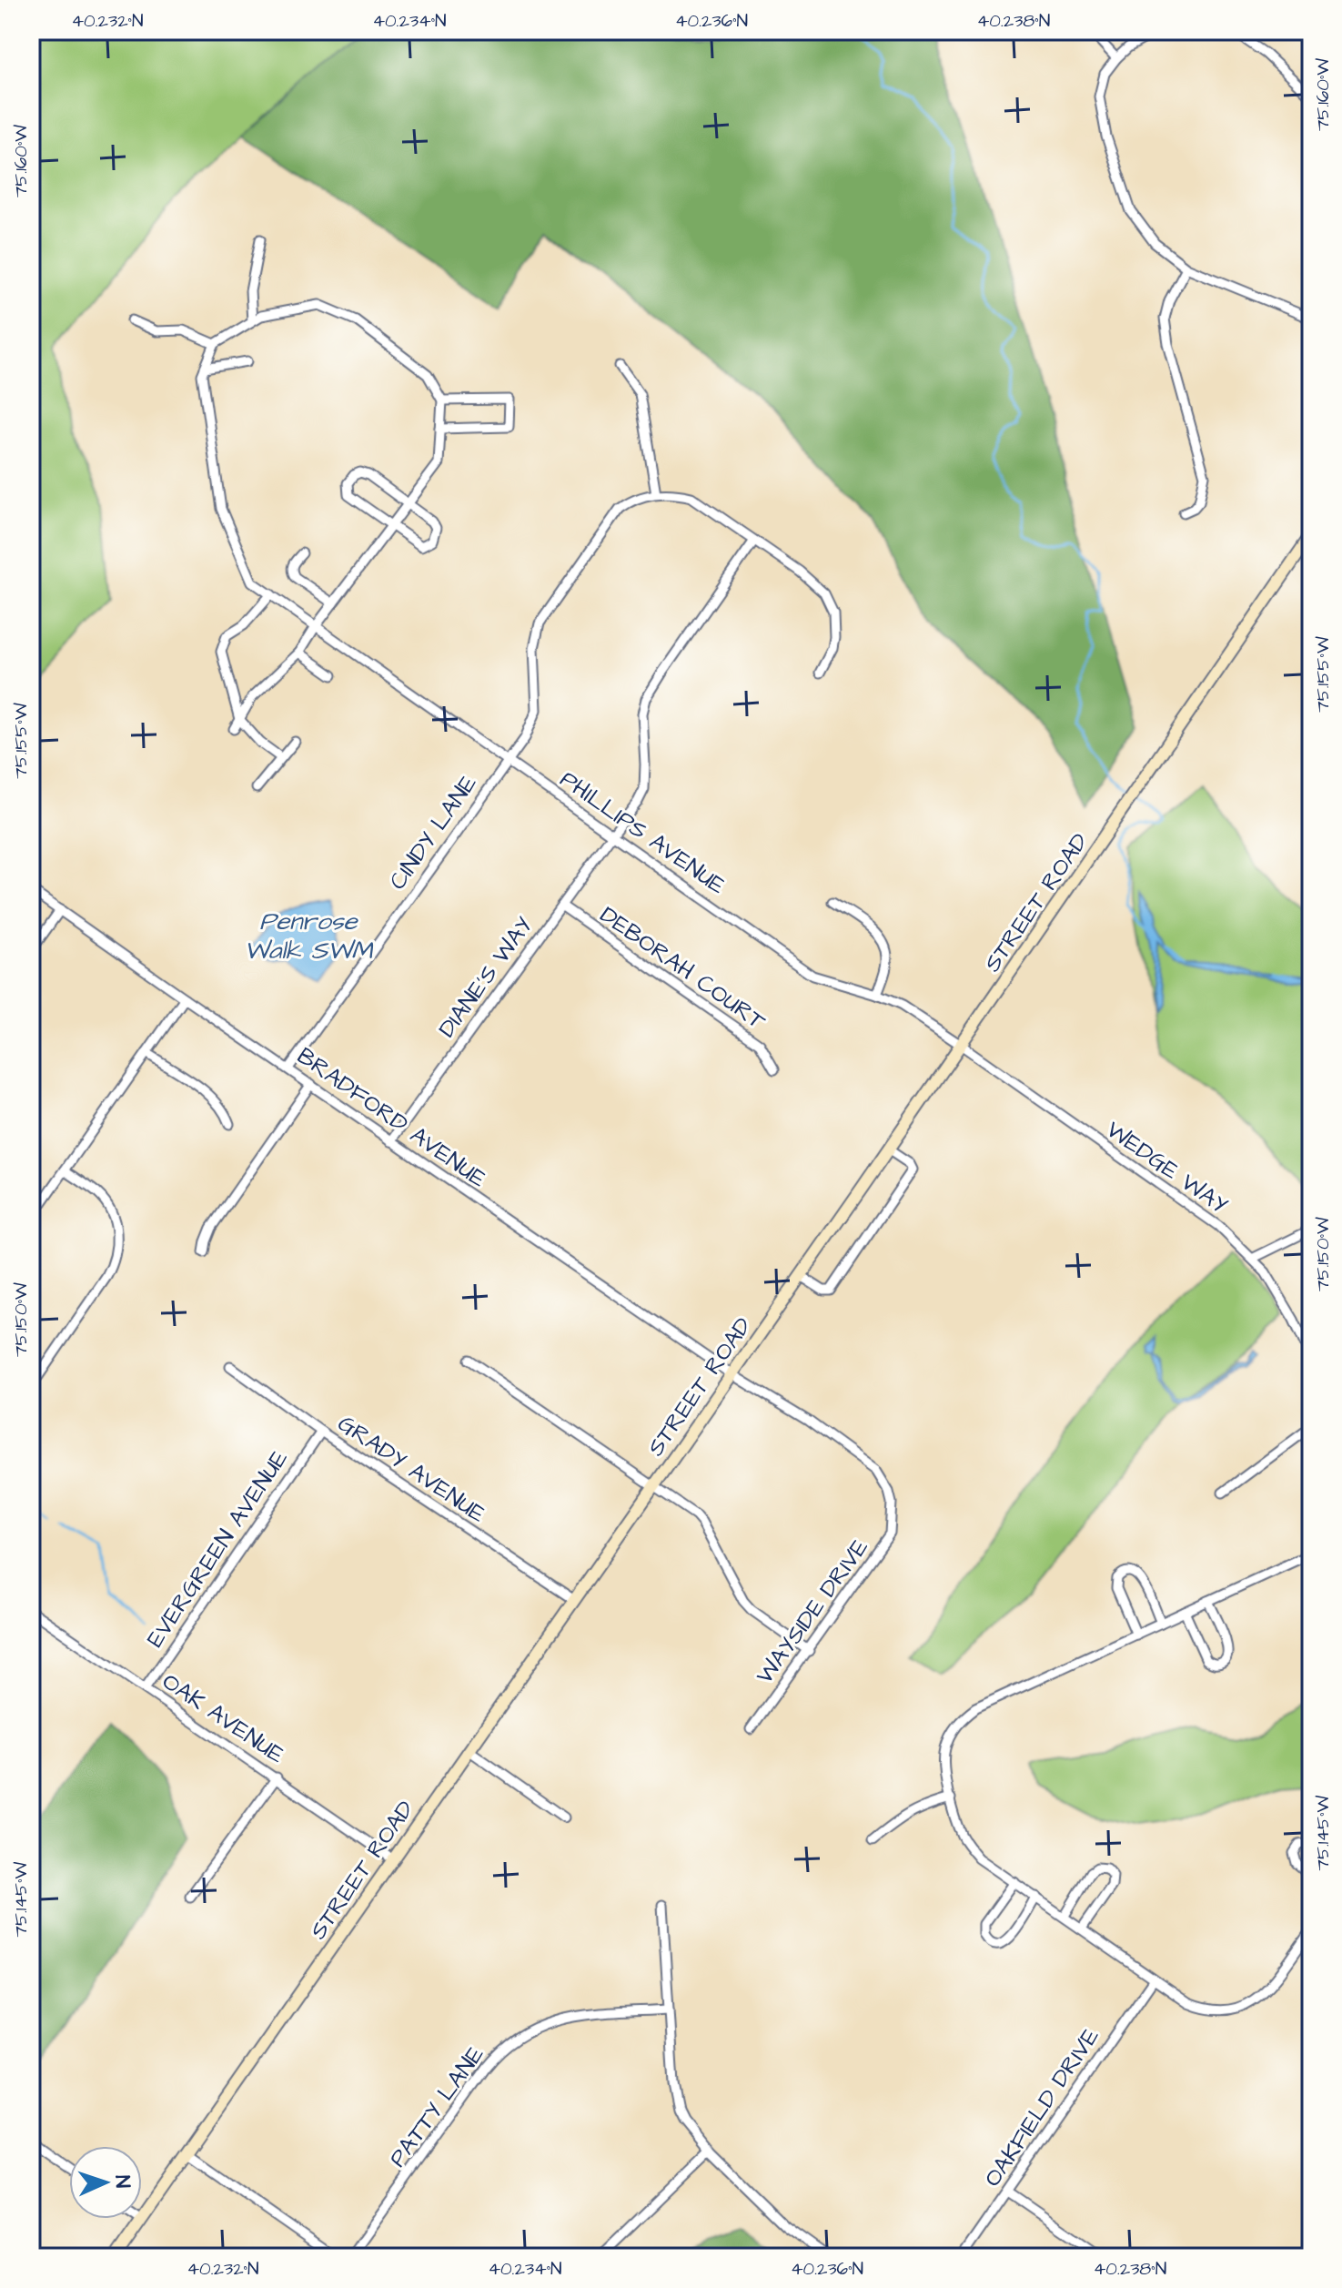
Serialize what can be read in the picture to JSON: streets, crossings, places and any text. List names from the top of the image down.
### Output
{
  "streets": {
    "main road": ["STREET ROAD"],
    "street": [
      "CINDY LANE",
      "PHILLIPS AVENUE",
      "DEBORAH COURT",
      "DIANE'S WAY",
      "BRADFORD AVENUE",
      "WEDGE WAY",
      "GRADY AVENUE",
      "EVERGREEN AVENUE",
      "WAYSIDE DRIVE",
      "OAK AVENUE",
      "PATTY LANE",
      "OAKFIELD DRIVE"
    ]
  },
  "crossings": [
    ["CINDY LANE", "PHILLIPS AVENUE"],
    ["CINDY LANE", "BRADFORD AVENUE"],
    ["PHILLIPS AVENUE", "STREET ROAD"],
    ["PHILLIPS AVENUE", "DIANE'S WAY"],
    ["PHILLIPS AVENUE", "WEDGE WAY"],
    ["STREET ROAD", "BRADFORD AVENUE"],
    ["STREET ROAD", "WEDGE WAY"],
    ["STREET ROAD", "GRADY AVENUE"],
    ["STREET ROAD", "WAYSIDE DRIVE"],
    ["STREET ROAD", "OAK AVENUE"],
    ["DEBORAH COURT", "DIANE'S WAY"],
    ["DIANE'S WAY", "BRADFORD AVENUE"],
    ["BRADFORD AVENUE", "WAYSIDE DRIVE"],
    ["GRADY AVENUE", "EVERGREEN AVENUE"],
    ["EVERGREEN AVENUE", "OAK AVENUE"]
  ],
  "water": ["Penrose Walk SWM"],
  "north": "right",
  "coordinates": [
    "40.232°N",
    "40.234°N",
    "40.236°N",
    "40.238°N",
    "75.160°W",
    "75.155°W",
    "75.150°W",
    "75.145°W"
  ]
}
